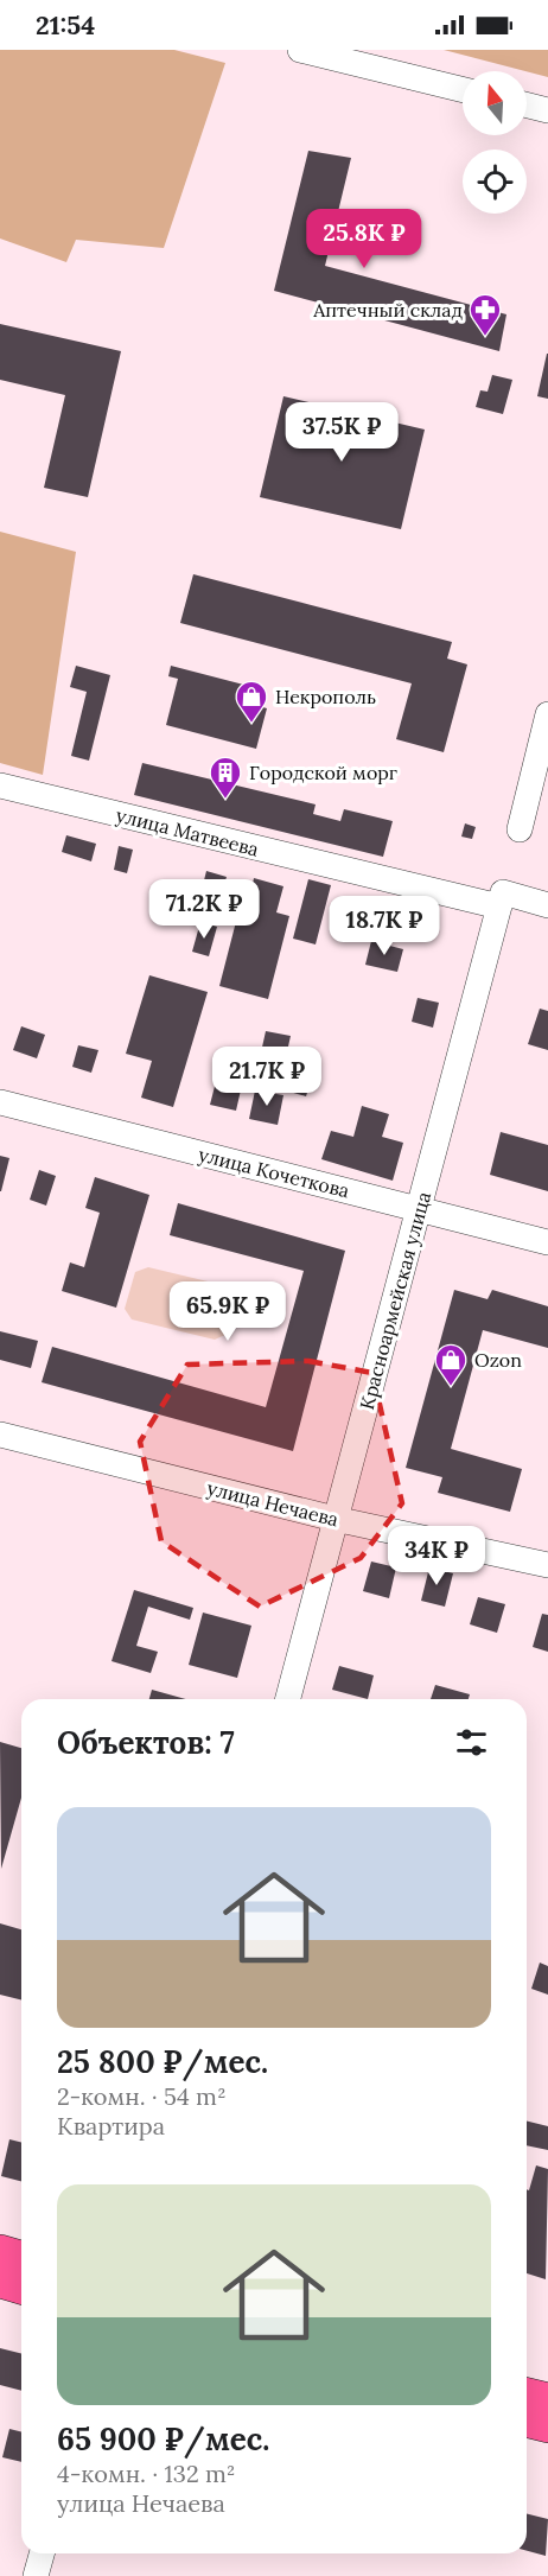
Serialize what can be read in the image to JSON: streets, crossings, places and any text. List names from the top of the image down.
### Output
{
  "streets": {
    "street": [
      "улица Матвеева",
      "улица Кочеткова",
      "Красноармейская улица",
      "улица Нечаева"
    ]
  },
  "crossings": [
    ["улица Матвеева", "Красноармейская улица"],
    ["улица Кочеткова", "Красноармейская улица"],
    ["Красноармейская улица", "улица Нечаева"]
  ],
  "places": {
    "pharmacy": ["Аптечный склад"],
    "shop": ["Некрополь", "Ozon"],
    "building": ["Городской морг"]
  },
  "north": "top",
  "page": {
    "status": "21:54",
    "price": [
      "25.8K ₽",
      "37.5K ₽",
      "71.2K ₽",
      "18.7K ₽",
      "21.7K ₽",
      "65.9K ₽",
      "34K ₽"
    ],
    "heading": "Объектов: 7",
    "list": [
      {
        "name": "25 800 ₽/мес.",
        "note": "2-комн. · 54 m² · Квартира"
      },
      {
        "name": "65 900 ₽/мес.",
        "note": "4-комн. · 132 m² · улица Нечаева"
      }
    ]
  }
}
